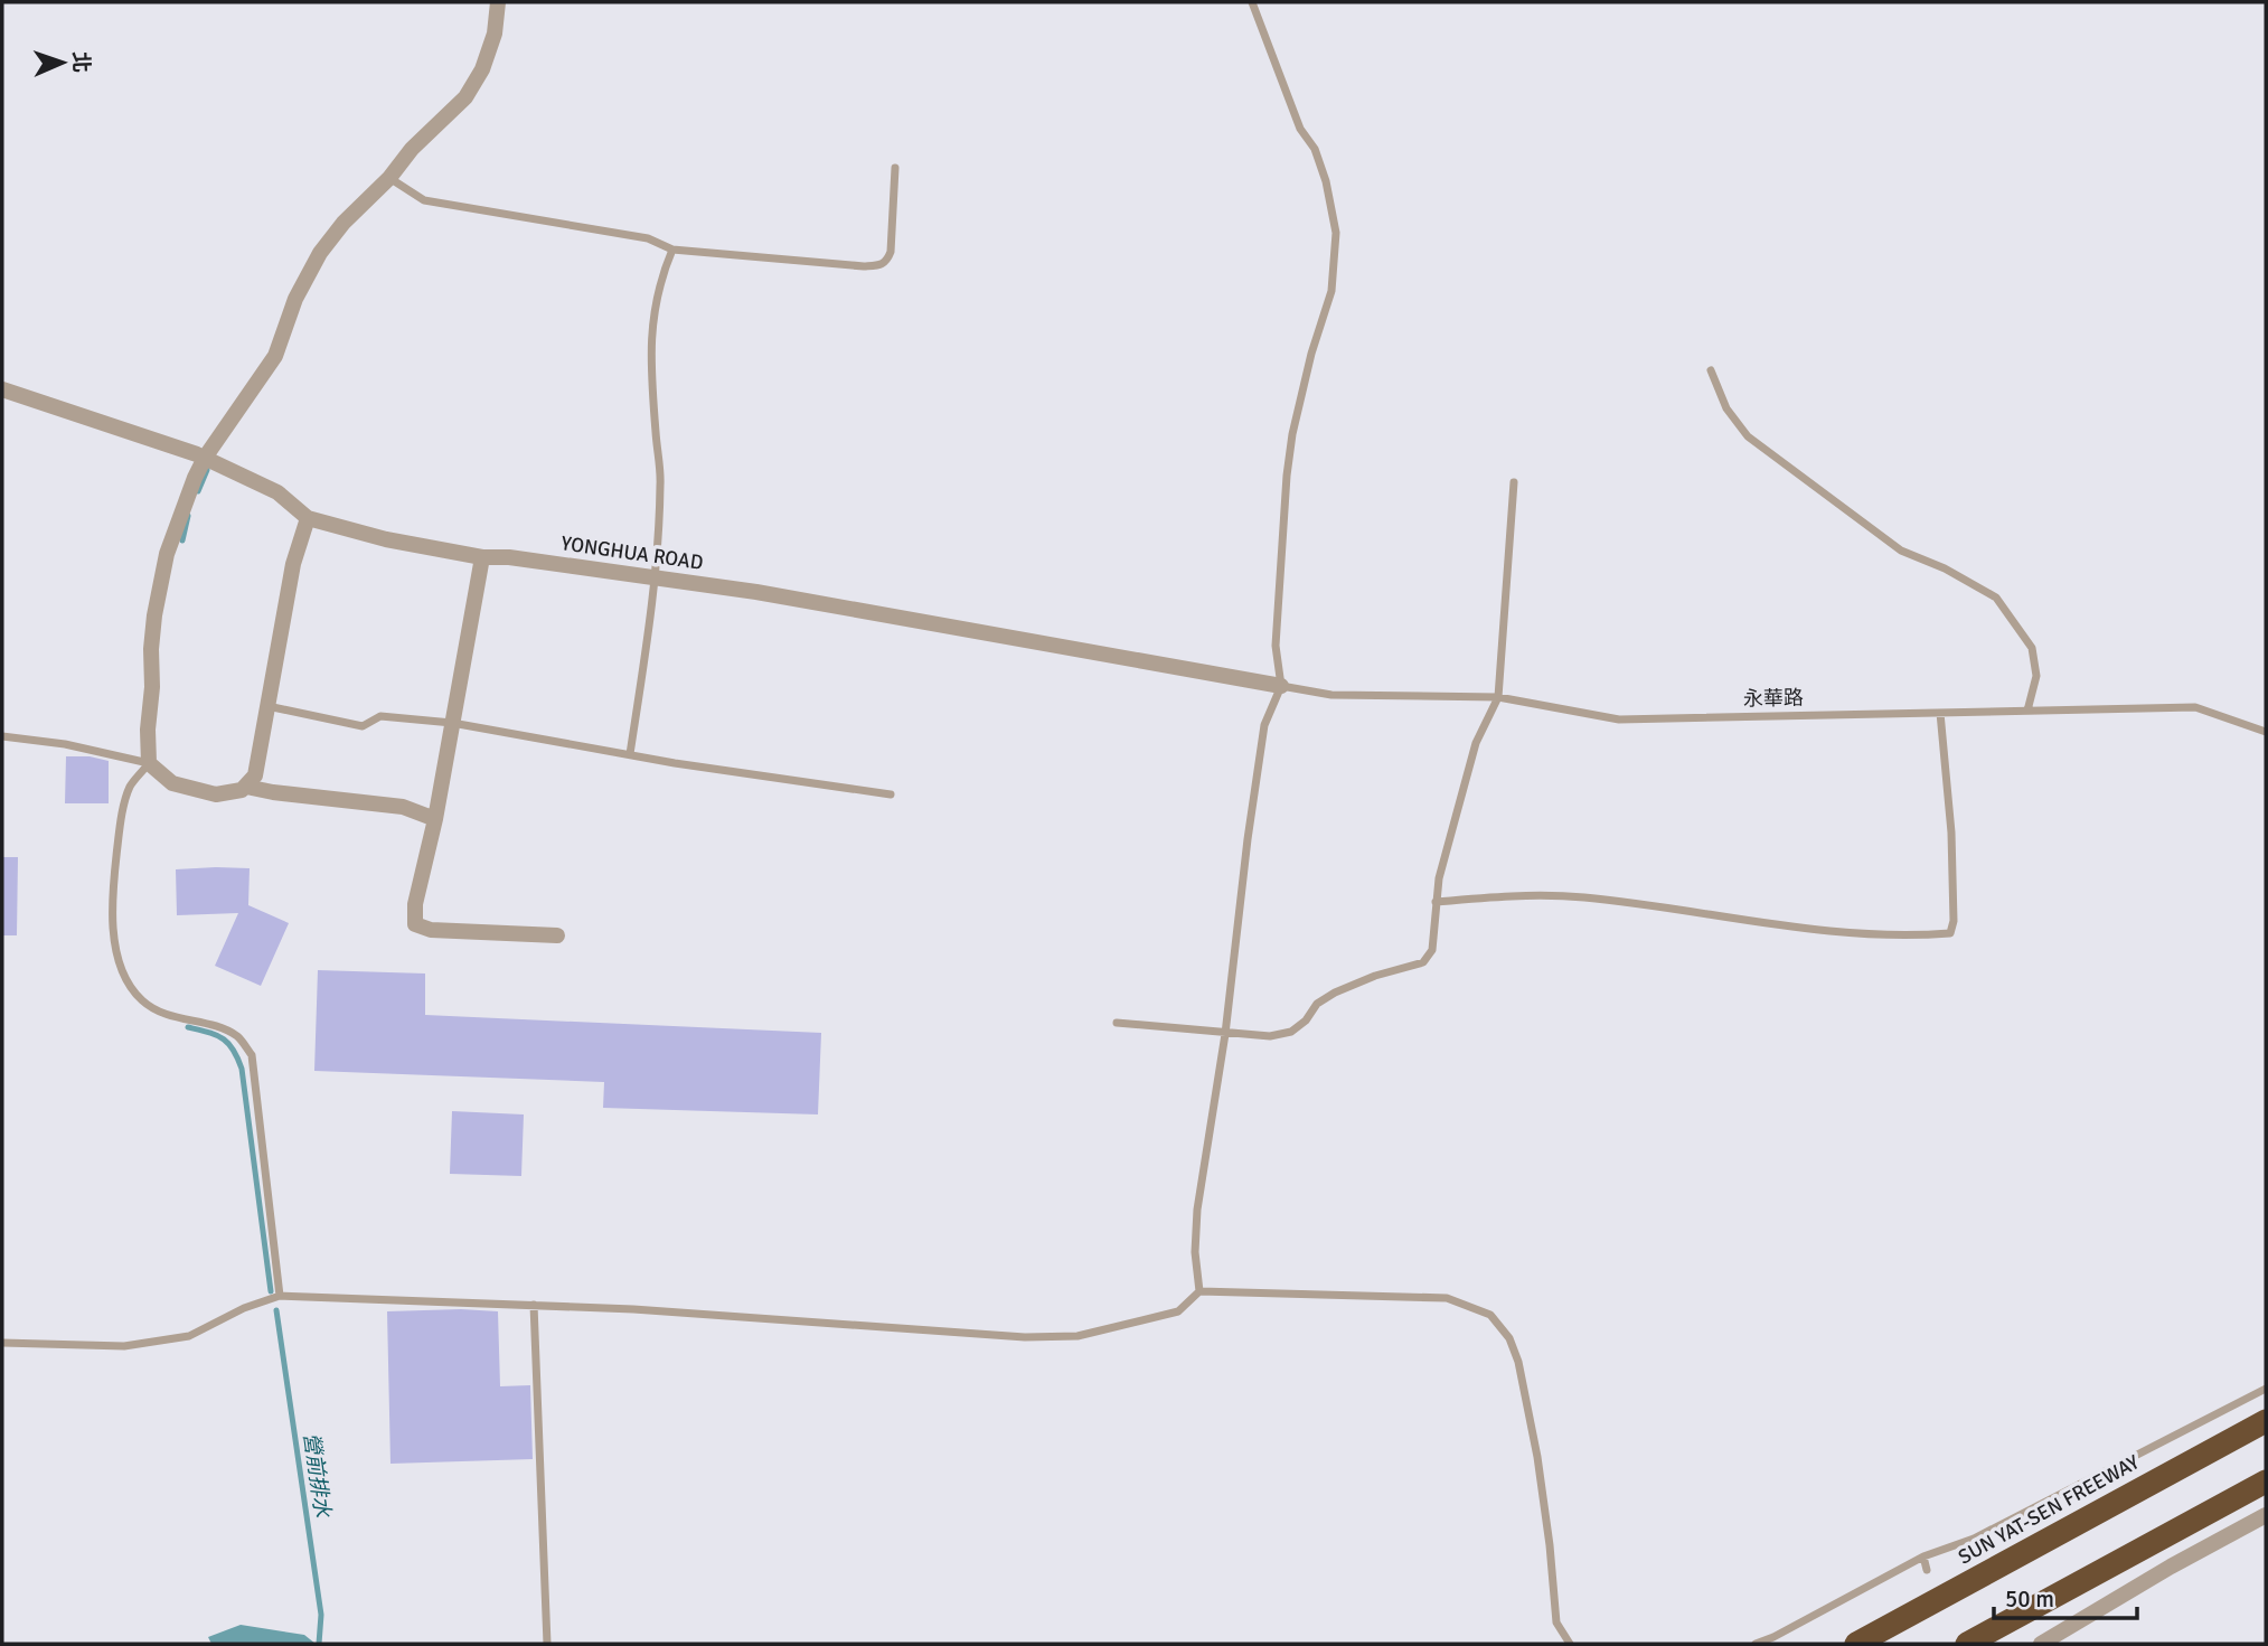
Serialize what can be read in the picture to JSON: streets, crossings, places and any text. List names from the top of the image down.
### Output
{
  "streets": {
    "highway": ["SUN YAT-SEN FREEWAY"],
    "street": ["YONGHUA ROAD"],
    "lane": ["永華路"]
  },
  "crossings": [
    ["YONGHUA ROAD", "永華路"]
  ],
  "water": ["營前排水"],
  "scale_bar": "50 m",
  "north": "right"
}
